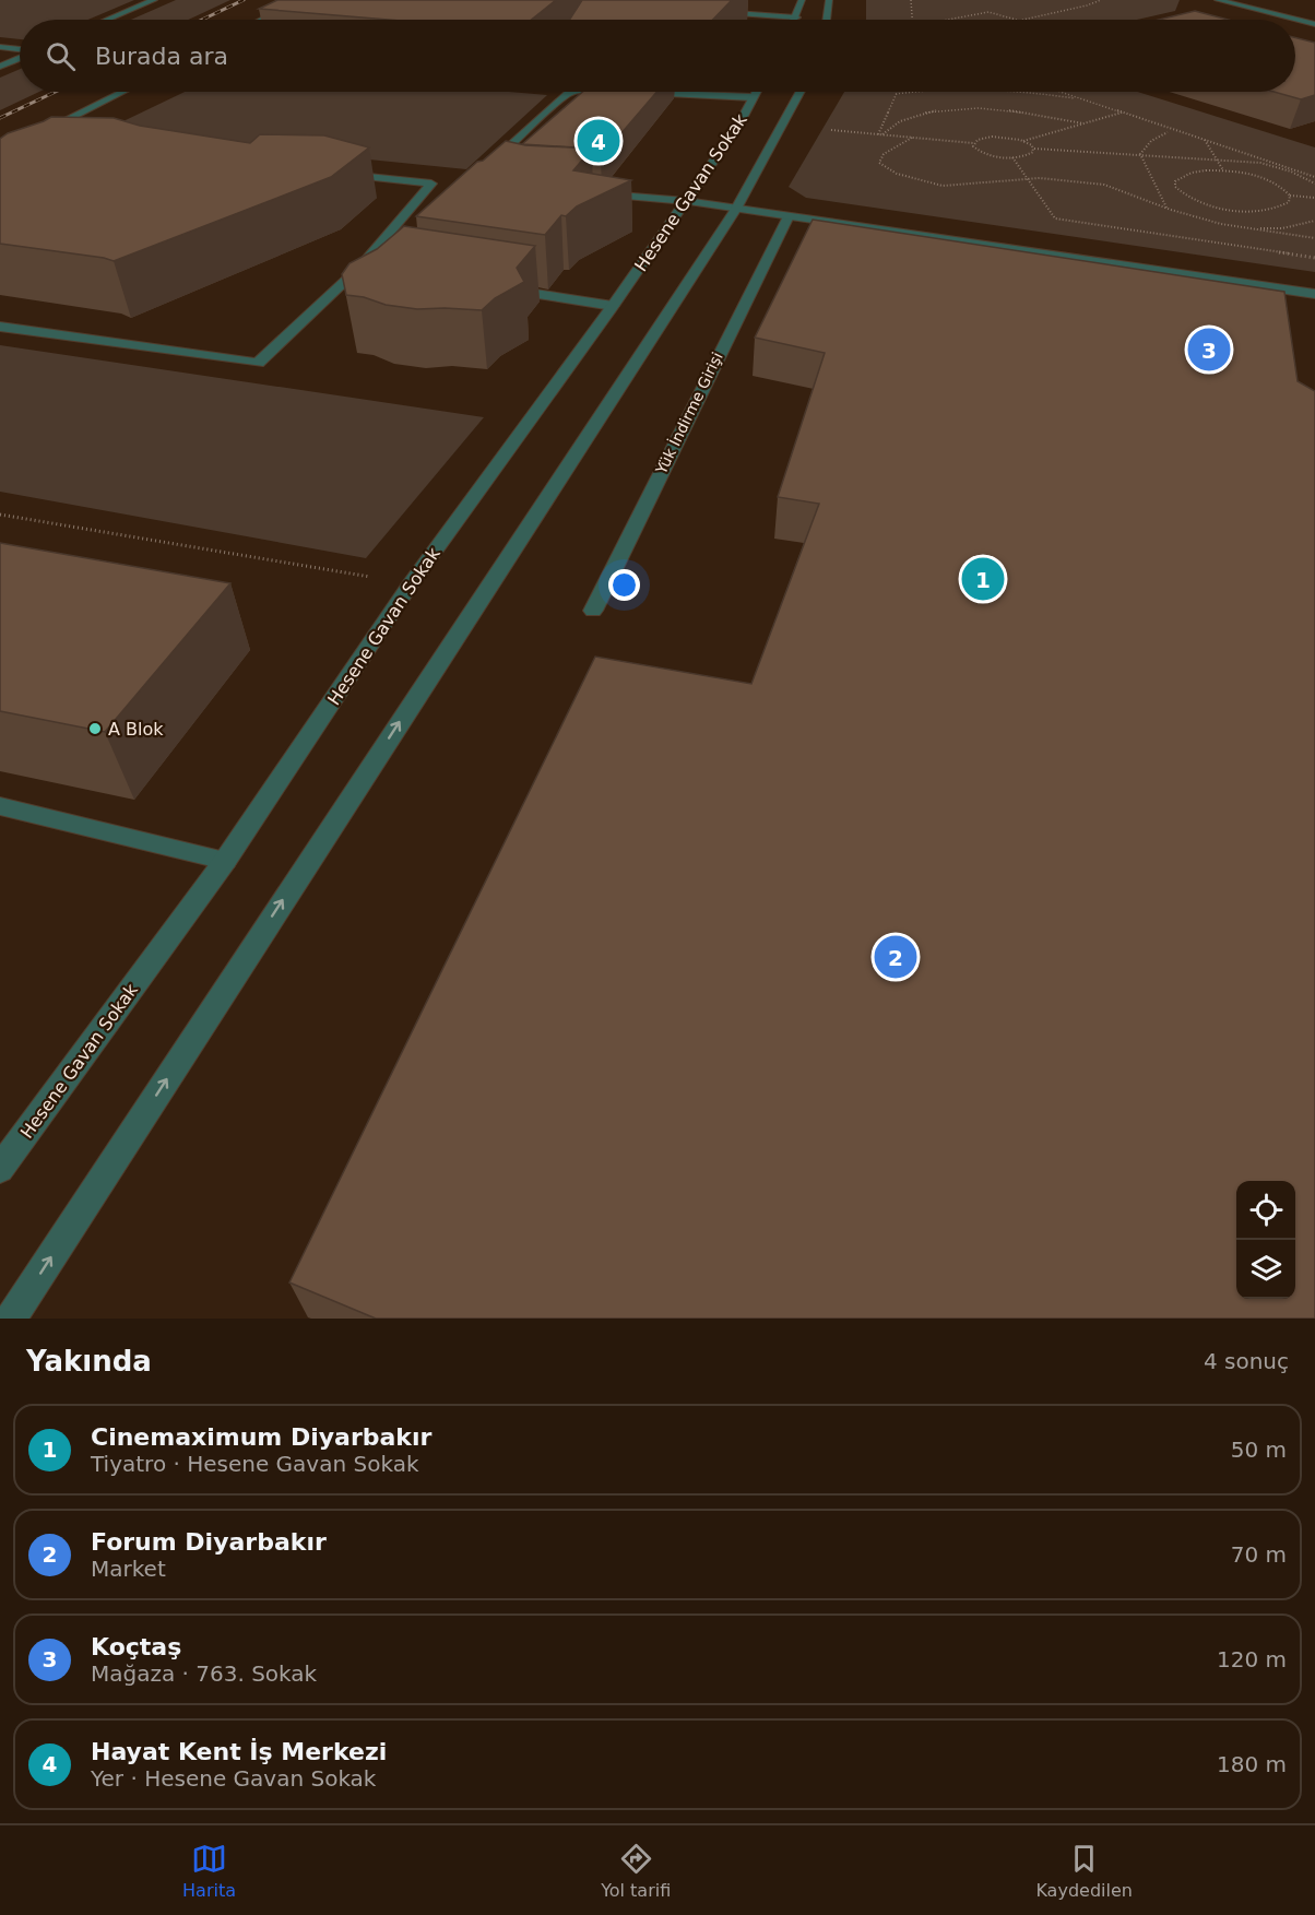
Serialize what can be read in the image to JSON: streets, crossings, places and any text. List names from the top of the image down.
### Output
{
  "streets": {
    "street": ["Hesene Gavan Sokak", "Yük İndirme Girişi"]
  },
  "places": ["A Blok"],
  "page": {
    "search": "Burada ara",
    "pins": [
      "4",
      "3",
      "1",
      "2"
    ],
    "heading": ["Yakında", "4 sonuç"],
    "list": [
      {
        "mark": "1",
        "name": "Cinemaximum Diyarbakır",
        "note": "Tiyatro · Hesene Gavan Sokak",
        "value": "50 m"
      },
      {
        "mark": "2",
        "name": "Forum Diyarbakır",
        "note": "Market",
        "value": "70 m"
      },
      {
        "mark": "3",
        "name": "Koçtaş",
        "note": "Mağaza · 763. Sokak",
        "value": "120 m"
      },
      {
        "mark": "4",
        "name": "Hayat Kent İş Merkezi",
        "note": "Yer · Hesene Gavan Sokak",
        "value": "180 m"
      }
    ],
    "nav": ["Harita", "Yol tarifi", "Kaydedilen"]
  }
}
